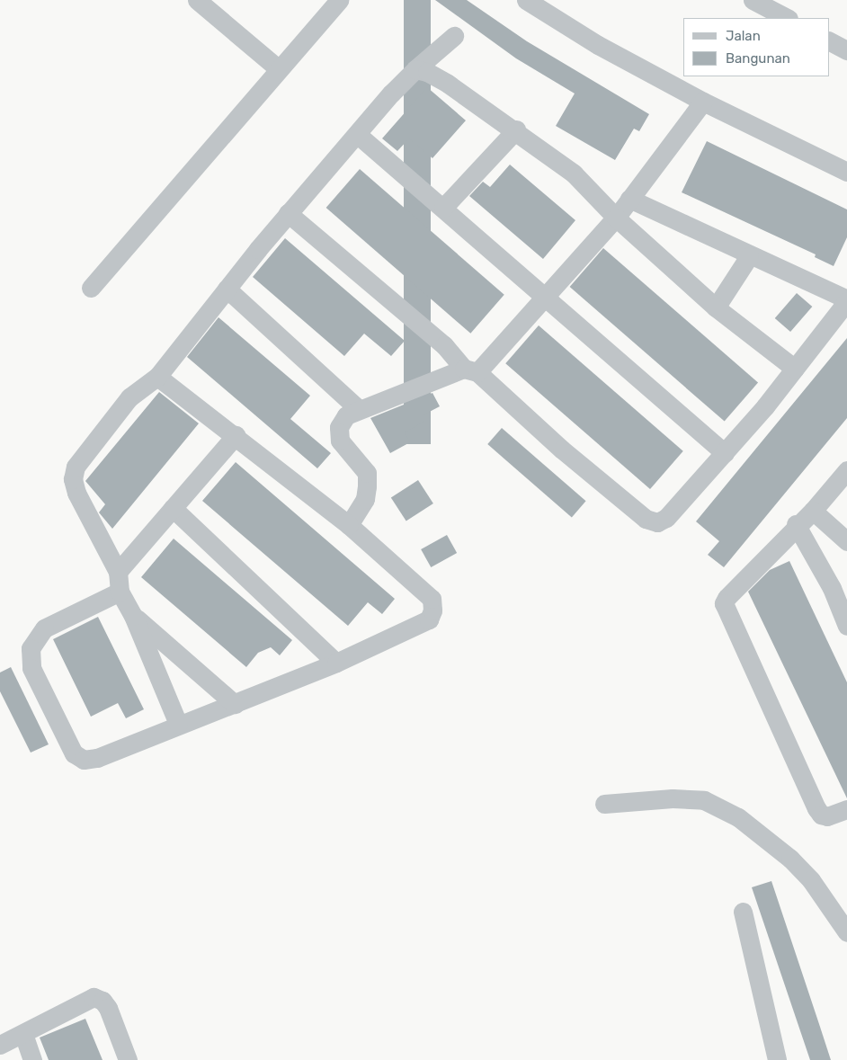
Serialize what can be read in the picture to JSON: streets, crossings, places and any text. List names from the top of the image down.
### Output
{
  "legend": ["Jalan", "Bangunan"]
}
